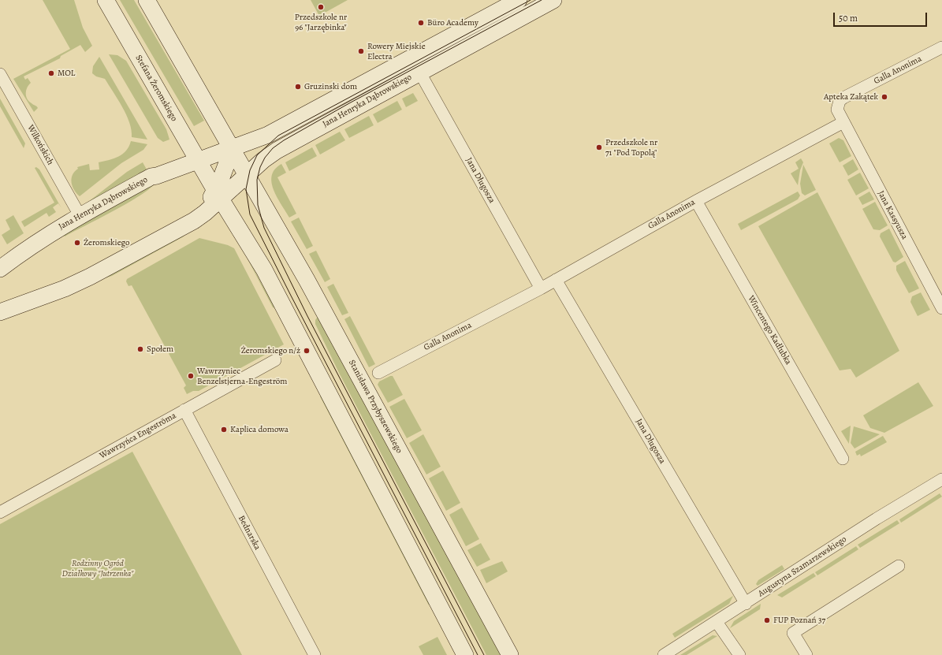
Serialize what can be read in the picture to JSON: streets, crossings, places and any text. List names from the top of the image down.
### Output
{
  "streets": {
    "main road": ["Stefana Żeromskiego", "Jana Henryka Dąbrowskiego", "Stanisława Przybyszewskiego"],
    "street": [
      "Galla Anonima",
      "Wilkońskich",
      "Jana Długosza",
      "Jana Kassyusza",
      "Wincentego Kadłubka",
      "Wawrzyńca Engeströma",
      "Bednarska",
      "Augustyna Szamarzewskiego"
    ]
  },
  "crossings": [
    ["Galla Anonima", "Jana Długosza"],
    ["Galla Anonima", "Jana Kassyusza"],
    ["Galla Anonima", "Wincentego Kadłubka"],
    ["Stefana Żeromskiego", "Jana Henryka Dąbrowskiego"],
    ["Jana Henryka Dąbrowskiego", "Wilkońskich"],
    ["Jana Henryka Dąbrowskiego", "Jana Długosza"],
    ["Jana Henryka Dąbrowskiego", "Stanisława Przybyszewskiego"],
    ["Jana Długosza", "Augustyna Szamarzewskiego"],
    ["Wawrzyńca Engeströma", "Bednarska"]
  ],
  "parks": ["Rodzinny Ogród Działkowy \"Jutrzenka\""],
  "places": [
    "Przedszkole nr 96 \"Jarzębinka\"",
    "Büro Academy",
    "Rowery Miejskie Electra",
    "MOL",
    "Gruzinski dom",
    "Apteka Zakątek",
    "Przedszkole nr 71 \"Pod Topolą\"",
    "Żeromskiego",
    "Społem",
    "Żeromskiego n/ż",
    "Wawrzyniec Benzelstjerna-Engeström",
    "Kaplica domowa",
    "FUP Poznań 37"
  ],
  "scale_bar": "50 m"
}
